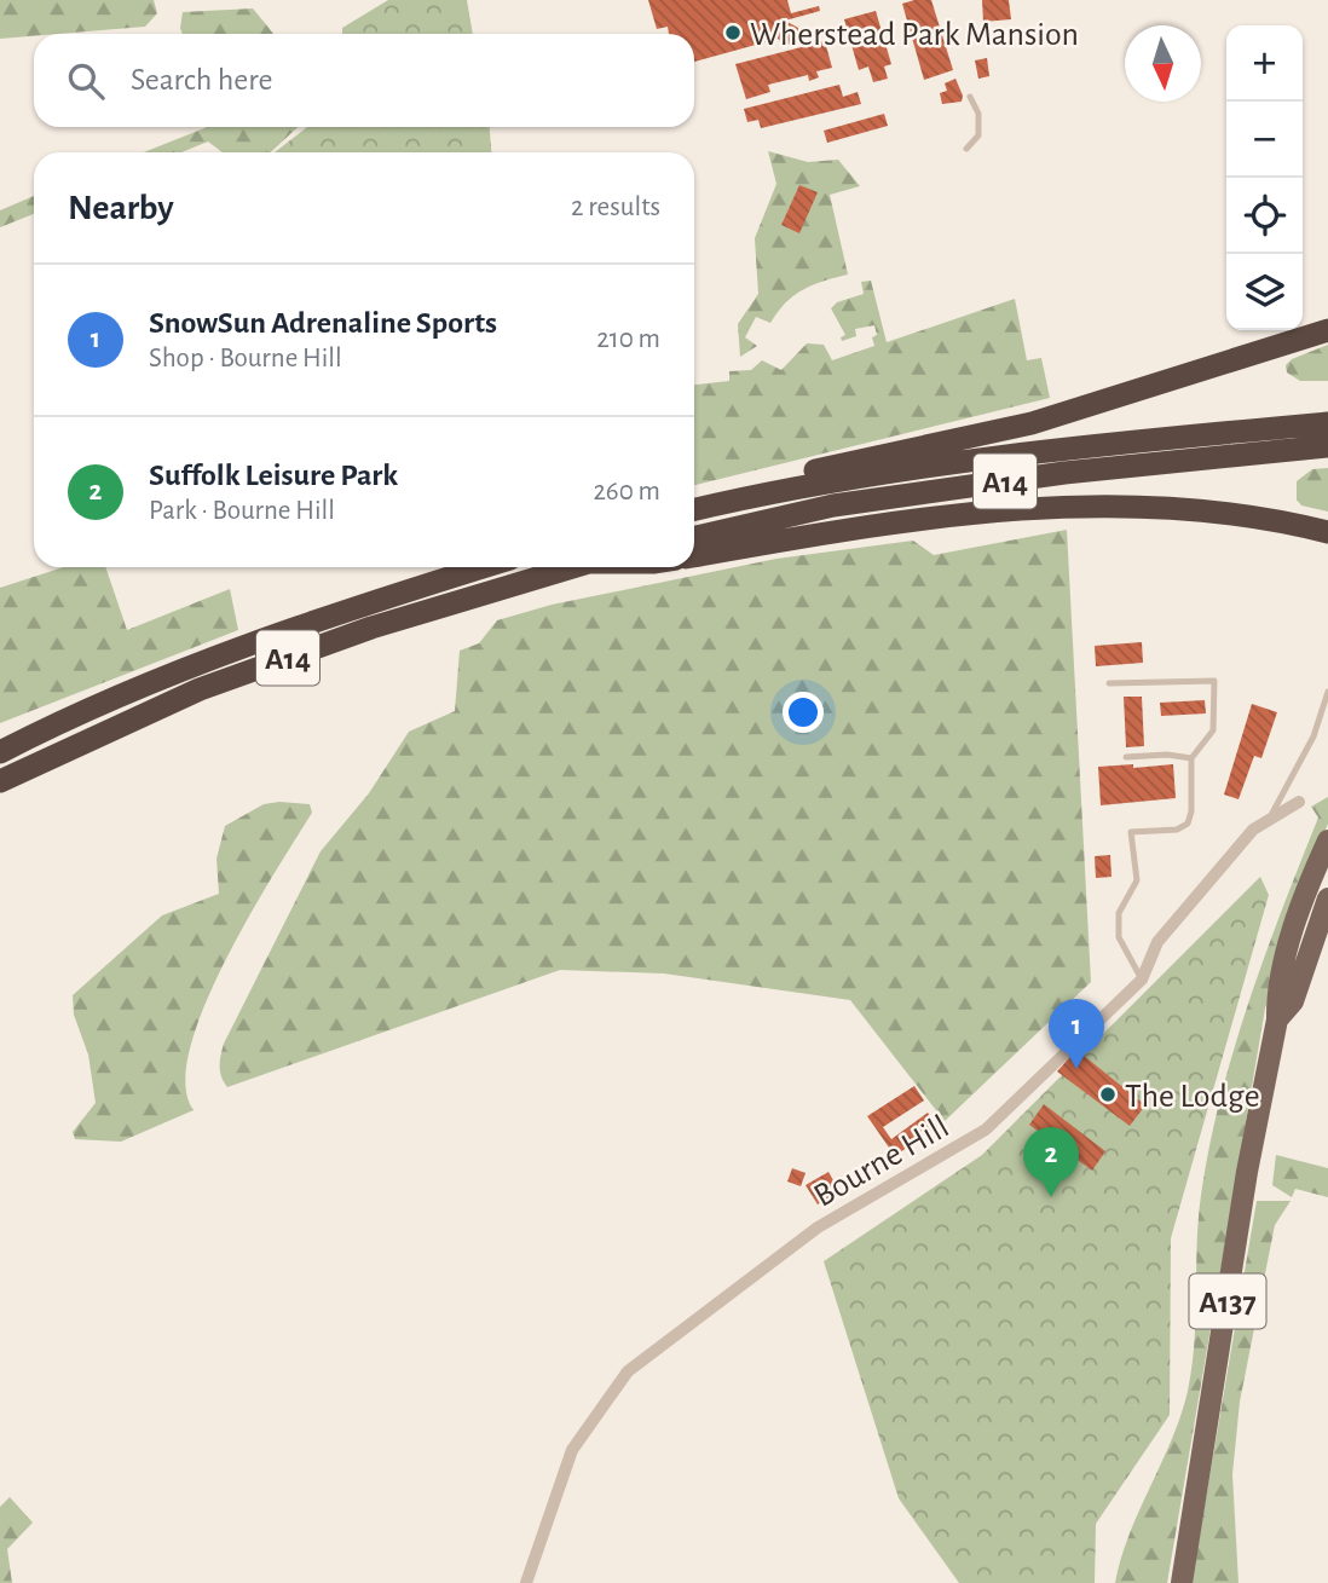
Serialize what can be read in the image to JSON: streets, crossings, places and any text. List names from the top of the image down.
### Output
{
  "streets": {
    "highway": ["A14"],
    "main road": ["A137"],
    "street": ["Bourne Hill"]
  },
  "places": ["Wherstead Park Mansion", "The Lodge"],
  "north": "bottom",
  "page": {
    "map_buttons": ["+", "−"],
    "search": "Search here",
    "heading": ["Nearby", "2 results"],
    "list": [
      {
        "mark": "1",
        "name": "SnowSun Adrenaline Sports",
        "note": "Shop · Bourne Hill",
        "value": "210 m"
      },
      {
        "mark": "2",
        "name": "Suffolk Leisure Park",
        "note": "Park · Bourne Hill",
        "value": "260 m"
      }
    ],
    "pins": ["1", "2"]
  }
}
